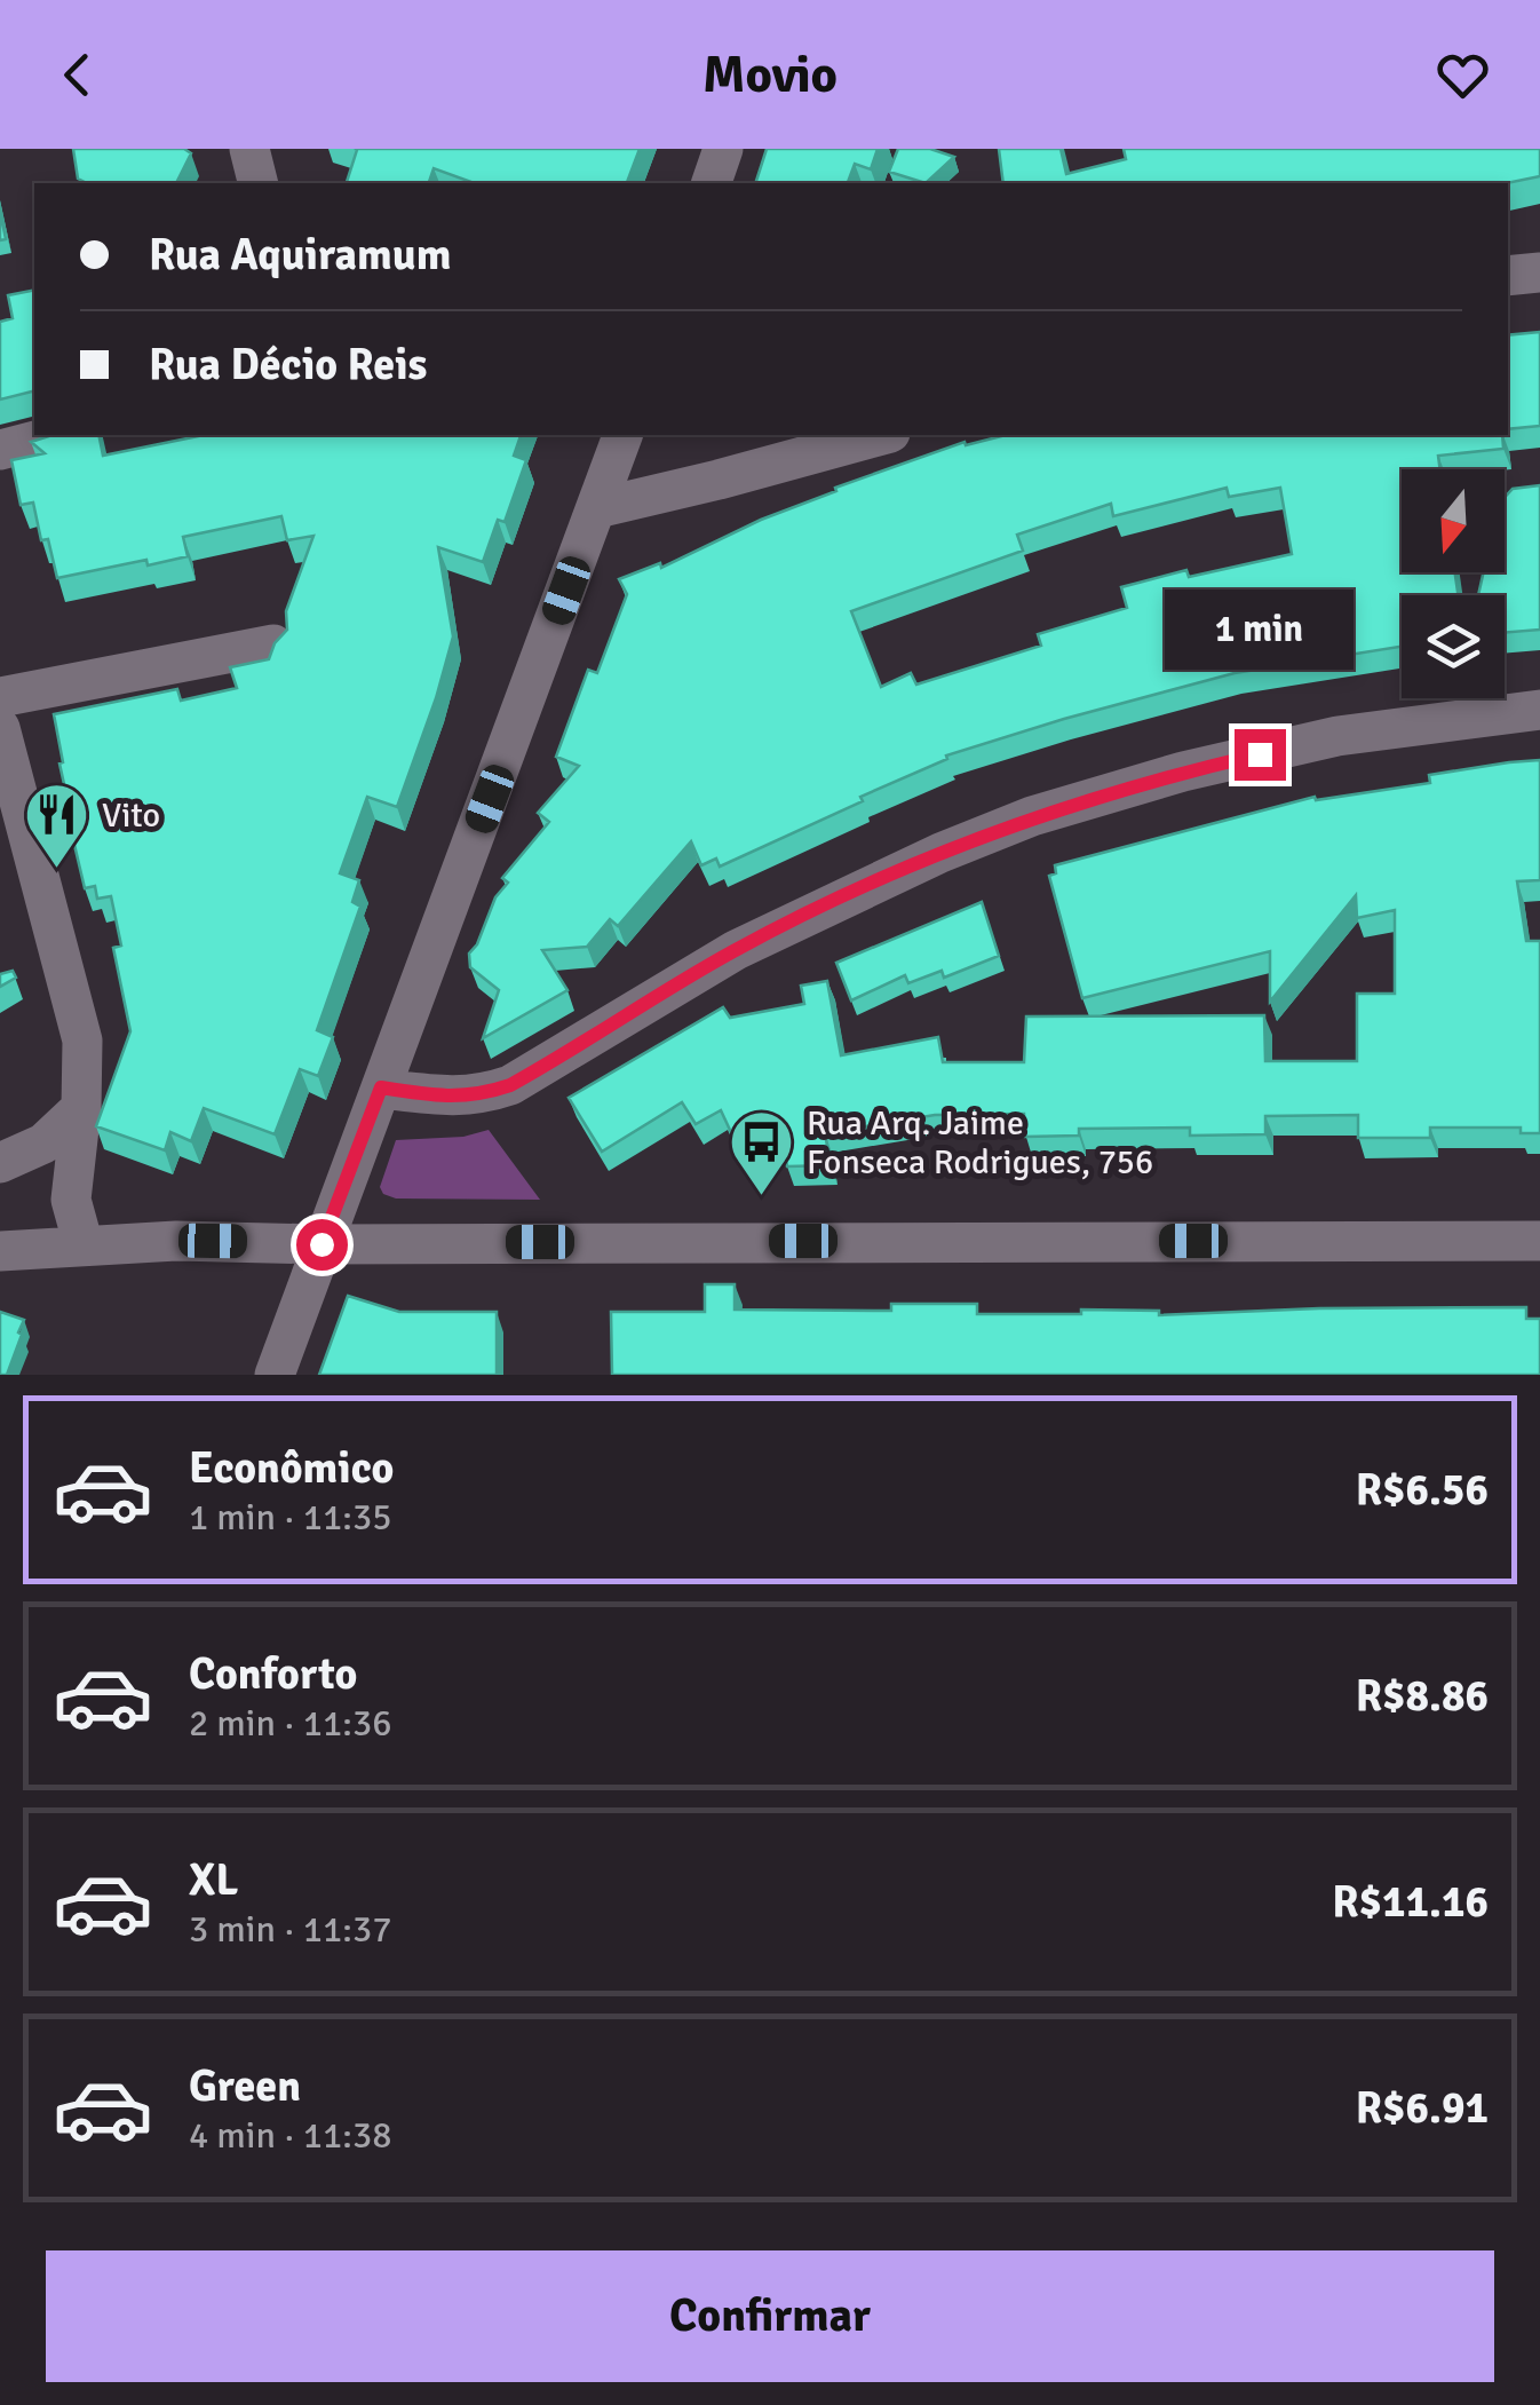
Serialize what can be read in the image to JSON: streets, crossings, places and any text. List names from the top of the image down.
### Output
{
  "places": {
    "restaurant": ["Vito"],
    "bus stop": ["Rua Arq. Jaime Fonseca Rodrigues, 756"]
  },
  "north": "bottom",
  "page": {
    "header": "Movio",
    "banner": ["Rua Aquiramum", "Rua Décio Reis"],
    "bubble": "1 min",
    "list": [
      {
        "name": "Econômico",
        "note": "1 min · 11:35",
        "value": "R$6.56"
      },
      {
        "name": "Conforto",
        "note": "2 min · 11:36",
        "value": "R$8.86"
      },
      {
        "name": "XL",
        "note": "3 min · 11:37",
        "value": "R$11.16"
      },
      {
        "name": "Green",
        "note": "4 min · 11:38",
        "value": "R$6.91"
      }
    ],
    "buttons": "Confirmar"
  }
}
